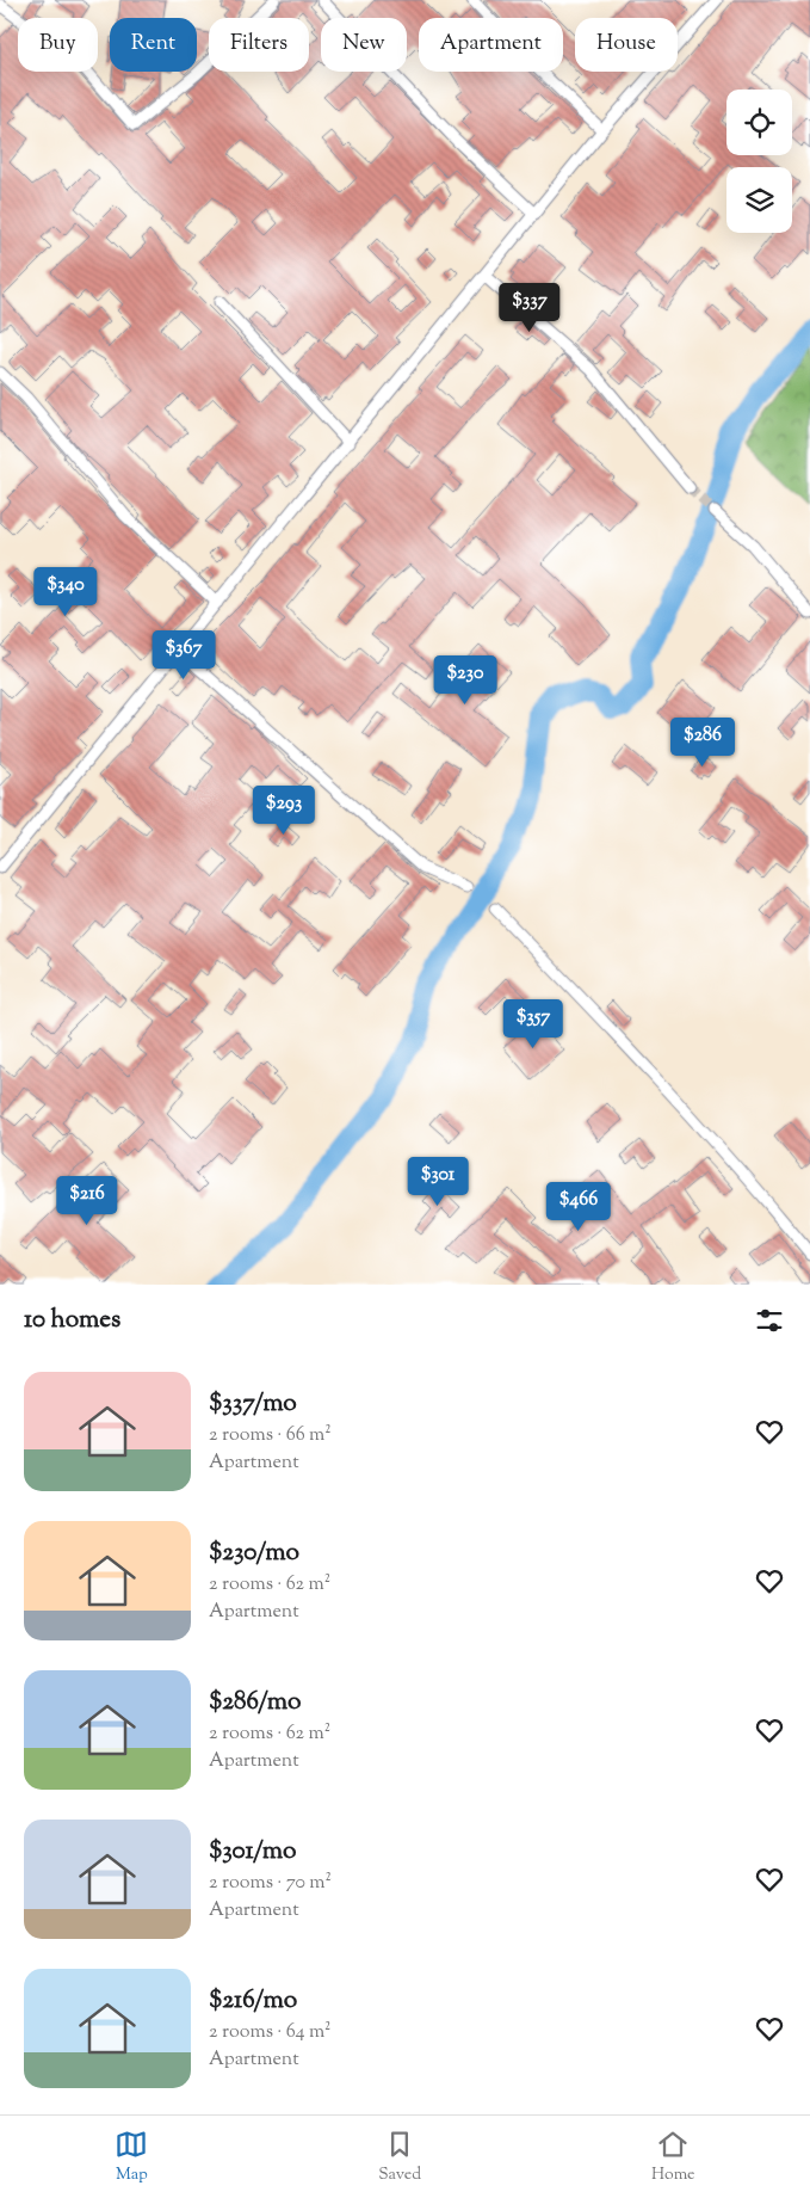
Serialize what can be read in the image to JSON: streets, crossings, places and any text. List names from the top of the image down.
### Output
{
  "page": {
    "chip": [
      "Buy",
      "Rent",
      "Filters",
      "New",
      "Apartment",
      "House"
    ],
    "price": [
      "$337",
      "$340",
      "$367",
      "$230",
      "$286",
      "$293",
      "$357",
      "$301",
      "$216",
      "$466"
    ],
    "heading": "10 homes",
    "list": [
      {
        "name": "$337/mo",
        "note": "2 rooms · 66 m² · Apartment"
      },
      {
        "name": "$230/mo",
        "note": "2 rooms · 62 m² · Apartment"
      },
      {
        "name": "$286/mo",
        "note": "2 rooms · 62 m² · Apartment"
      },
      {
        "name": "$301/mo",
        "note": "2 rooms · 70 m² · Apartment"
      },
      {
        "name": "$216/mo",
        "note": "2 rooms · 64 m² · Apartment"
      }
    ],
    "tabs": ["Map", "Saved", "Home"]
  }
}
